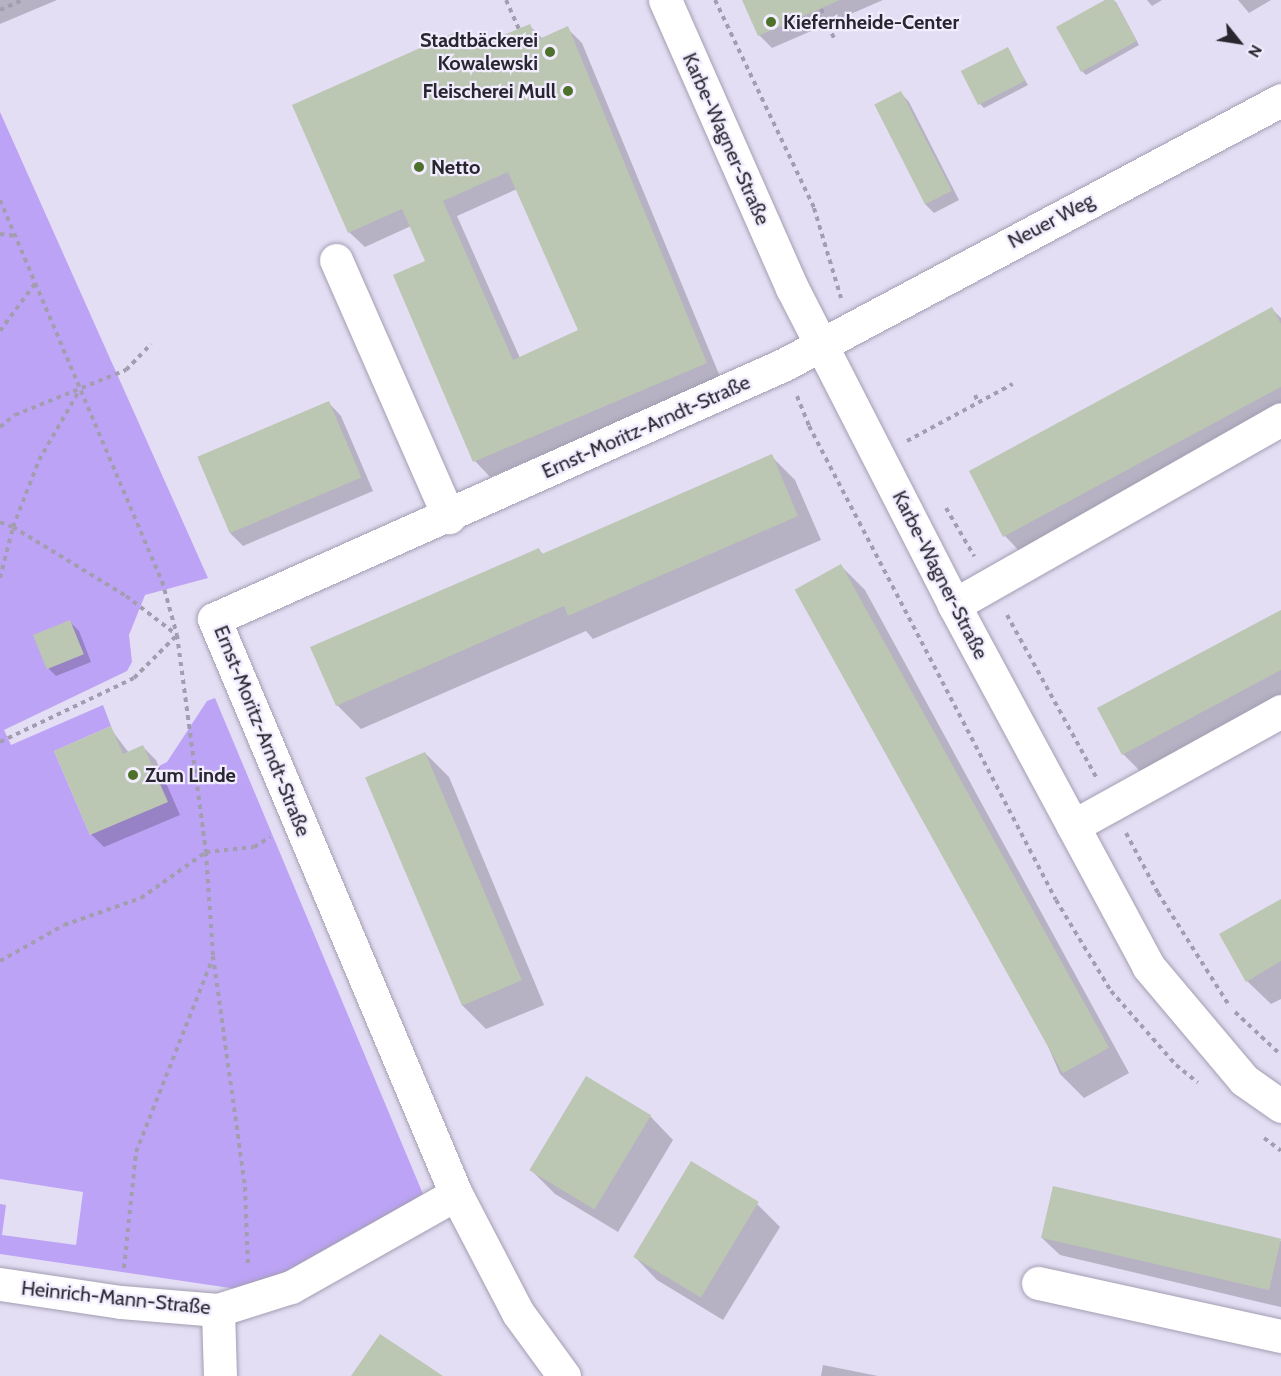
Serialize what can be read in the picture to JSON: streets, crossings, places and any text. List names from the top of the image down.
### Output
{
  "streets": {
    "street": [
      "Karbe-Wagner-Straße",
      "Neuer Weg",
      "Ernst-Moritz-Arndt-Straße",
      "Heinrich-Mann-Straße"
    ]
  },
  "crossings": [
    ["Karbe-Wagner-Straße", "Neuer Weg"],
    ["Karbe-Wagner-Straße", "Ernst-Moritz-Arndt-Straße"],
    ["Neuer Weg", "Ernst-Moritz-Arndt-Straße"],
    ["Ernst-Moritz-Arndt-Straße", "Heinrich-Mann-Straße"]
  ],
  "places": [
    "Kiefernheide-Center",
    "Stadtbäckerei Kowalewski",
    "Fleischerei Mull",
    "Netto",
    "Zum Linde"
  ],
  "north": "bottom right"
}
